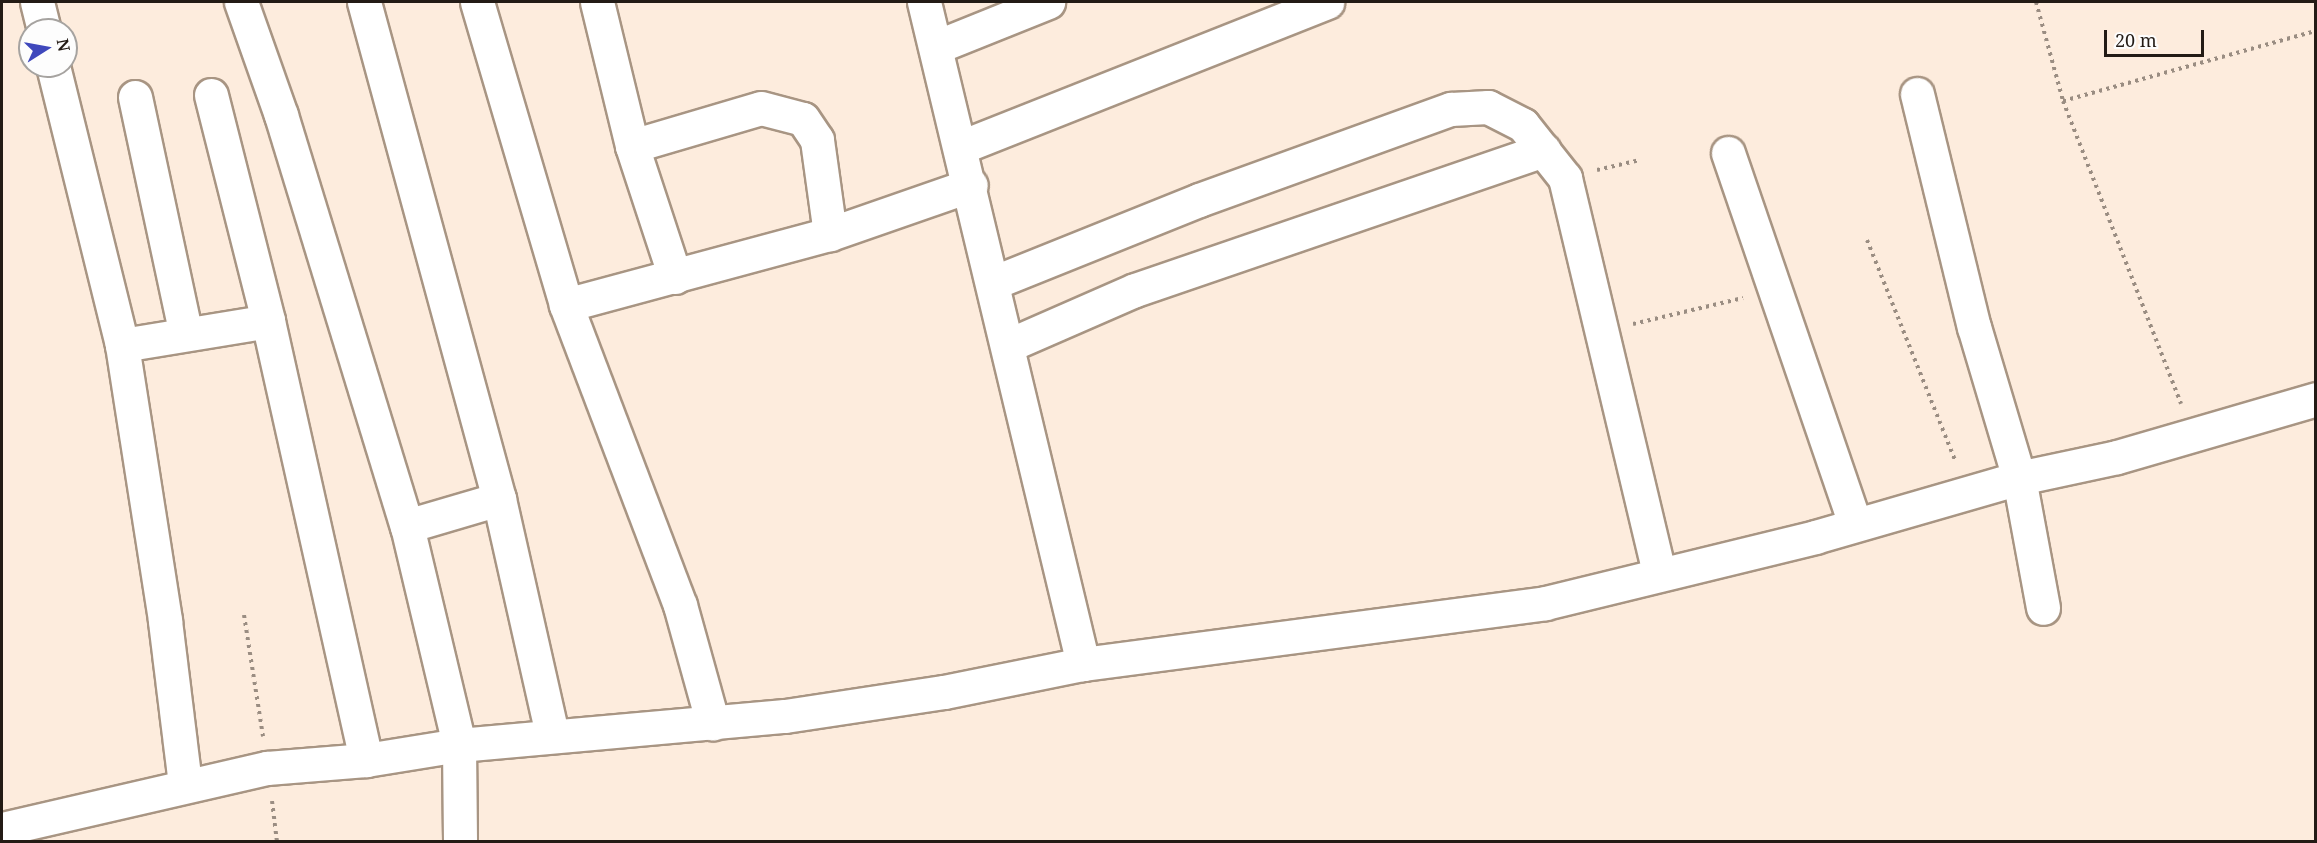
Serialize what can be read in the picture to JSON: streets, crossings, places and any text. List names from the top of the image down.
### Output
{
  "scale_bar": "20 m",
  "north": "right"
}
